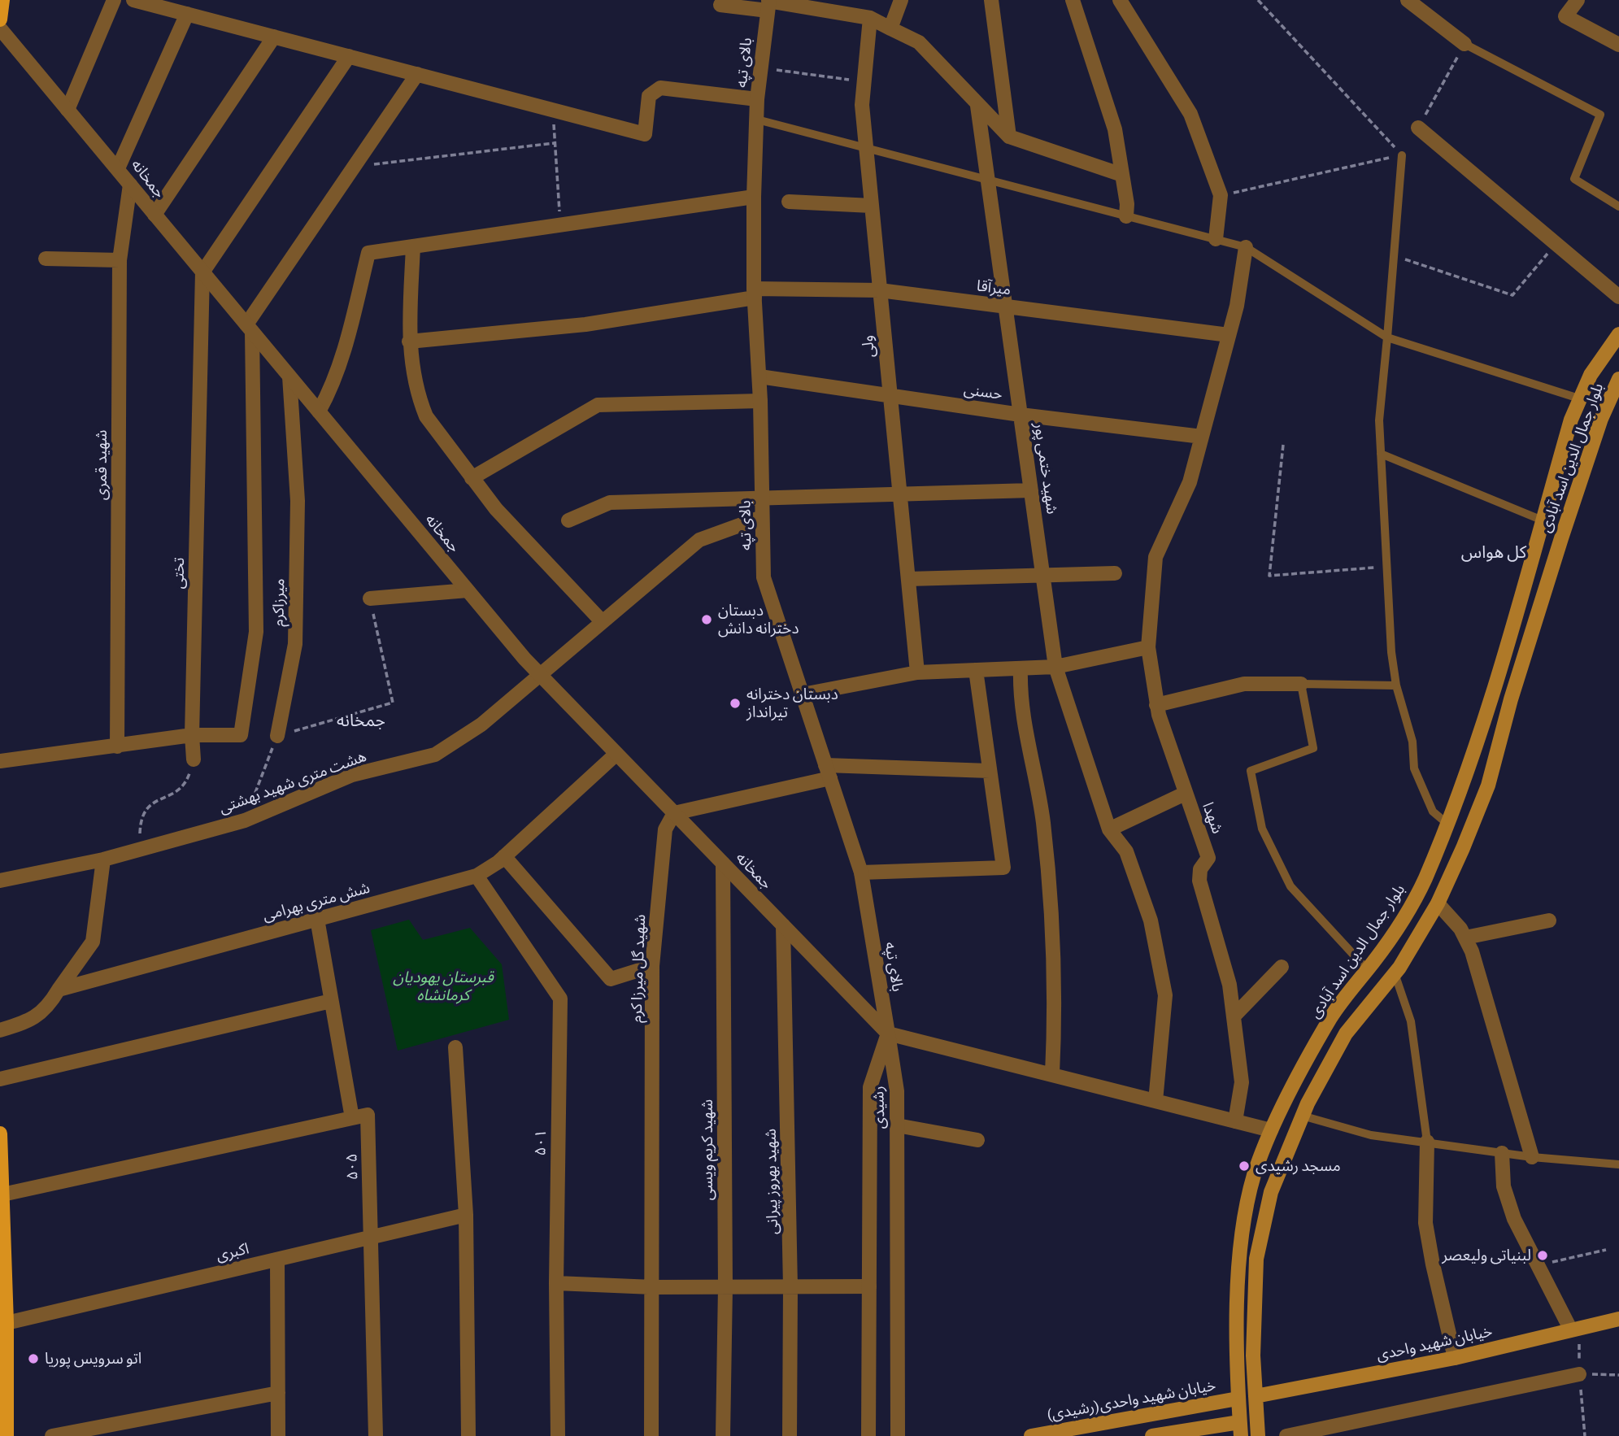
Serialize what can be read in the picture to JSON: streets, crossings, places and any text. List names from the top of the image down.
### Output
{
  "streets": {
    "main road": ["بلوار جمال الدین اسد آبادی", "خیابان شهید واحدی", "خیابان شهید واحدی(رشیدی)"],
    "street": [
      "بالای تپه",
      "جمخانه",
      "میرآقا",
      "ولی",
      "حسنی",
      "شهید قمری",
      "شهید ختمی پور",
      "تختی",
      "میرزاکرم",
      "هشت متری شهید بهشتی",
      "شهدا",
      "شش متری بهرامی",
      "شهید گل میرزا کرم",
      "رشیدی",
      "۵۰۱",
      "شهید کریم ویسی",
      "۵۰۵",
      "شهید بهروز پیرانی",
      "اکبری"
    ]
  },
  "crossings": [
    ["بالای تپه", "جمخانه"],
    ["بالای تپه", "میرآقا"],
    ["بالای تپه", "حسنی"],
    ["بالای تپه", "هشت متری شهید بهشتی"],
    ["بالای تپه", "رشیدی"],
    ["جمخانه", "شهید قمری"],
    ["جمخانه", "تختی"],
    ["جمخانه", "میرزاکرم"],
    ["جمخانه", "هشت متری شهید بهشتی"],
    ["جمخانه", "شش متری بهرامی"],
    ["جمخانه", "شهید گل میرزا کرم"],
    ["جمخانه", "رشیدی"],
    ["جمخانه", "شهید کریم ویسی"],
    ["جمخانه", "شهید بهروز پیرانی"],
    ["میرآقا", "ولی"],
    ["میرآقا", "شهید ختمی پور"],
    ["میرآقا", "شهدا"],
    ["ولی", "حسنی"],
    ["حسنی", "شهید ختمی پور"],
    ["حسنی", "شهدا"],
    ["بلوار جمال الدین اسد آبادی", "خیابان شهید واحدی"],
    ["بلوار جمال الدین اسد آبادی", "خیابان شهید واحدی(رشیدی)"],
    ["شش متری بهرامی", "۵۰۱"],
    ["۵۰۵", "اکبری"]
  ],
  "districts": ["کل هواس", "جمخانه"],
  "parks": ["قبرستان یهودیان کرمانشاه"],
  "places": [
    "دبستان دخترانه دانش",
    "دبستان دخترانه تیرانداز",
    "مسجد رشیدی",
    "لبنیاتی ولیعصر",
    "اتو سرویس پوریا"
  ]
}
